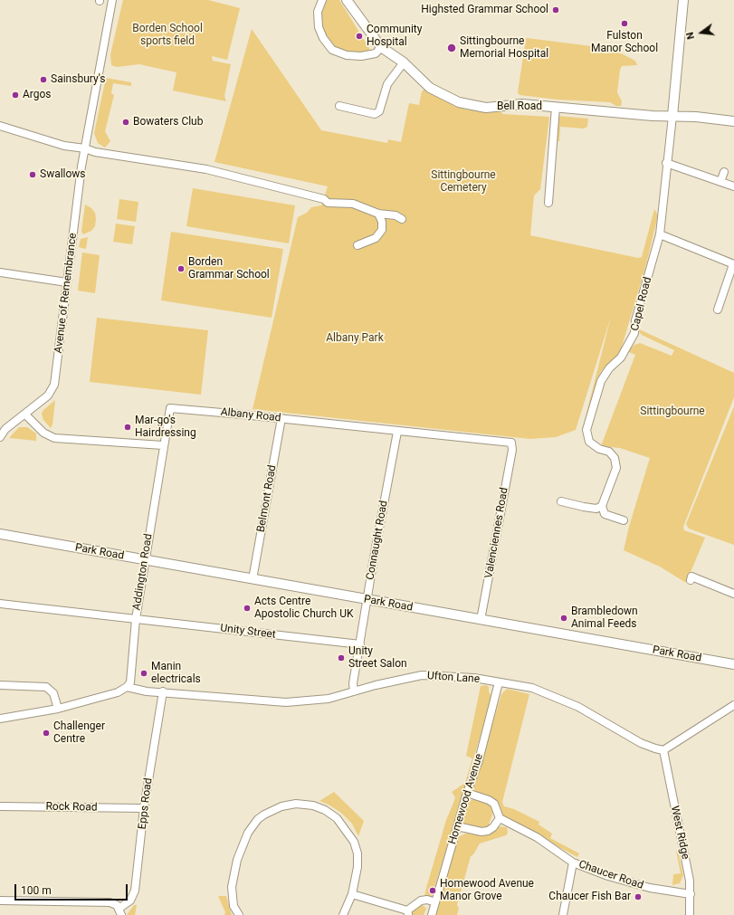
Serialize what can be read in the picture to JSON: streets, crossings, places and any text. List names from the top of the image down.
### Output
{
  "streets": {
    "street": [
      "Bell Road",
      "Avenue of Remembrance",
      "Capel Road",
      "Albany Road",
      "Belmont Road",
      "Valenciennes Road",
      "Connaught Road",
      "Park Road",
      "Addington Road",
      "Unity Street",
      "Ufton Lane",
      "Homewood Avenue",
      "Epps Road",
      "Rock Road",
      "West Ridge",
      "Chaucer Road"
    ]
  },
  "crossings": [
    ["Bell Road", "Capel Road"],
    ["Albany Road", "Belmont Road"],
    ["Albany Road", "Valenciennes Road"],
    ["Albany Road", "Connaught Road"],
    ["Albany Road", "Addington Road"],
    ["Belmont Road", "Park Road"],
    ["Valenciennes Road", "Park Road"],
    ["Connaught Road", "Park Road"],
    ["Connaught Road", "Unity Street"],
    ["Connaught Road", "Ufton Lane"],
    ["Park Road", "Addington Road"],
    ["Addington Road", "Unity Street"],
    ["Addington Road", "Ufton Lane"],
    ["Ufton Lane", "Homewood Avenue"],
    ["Ufton Lane", "Epps Road"],
    ["Ufton Lane", "West Ridge"],
    ["Epps Road", "Rock Road"],
    ["West Ridge", "Chaucer Road"]
  ],
  "parks": [
    "Borden School sports field",
    "Sittingbourne Cemetery",
    "Albany Park",
    "Sittingbourne"
  ],
  "places": [
    "Highsted Grammar School",
    "Fulston Manor School",
    "Community Hospital",
    "Sittingbourne Memorial Hospital",
    "Sainsbury's",
    "Argos",
    "Bowaters Club",
    "Swallows",
    "Borden Grammar School",
    "Mar-go's Hairdressing",
    "Acts Centre Apostolic Church UK",
    "Brambledown Animal Feeds",
    "Unity Street Salon",
    "Manin electricals",
    "Challenger Centre",
    "Homewood Avenue Manor Grove",
    "Chaucer Fish Bar"
  ],
  "scale_bar": "100 m",
  "north": "left"
}
